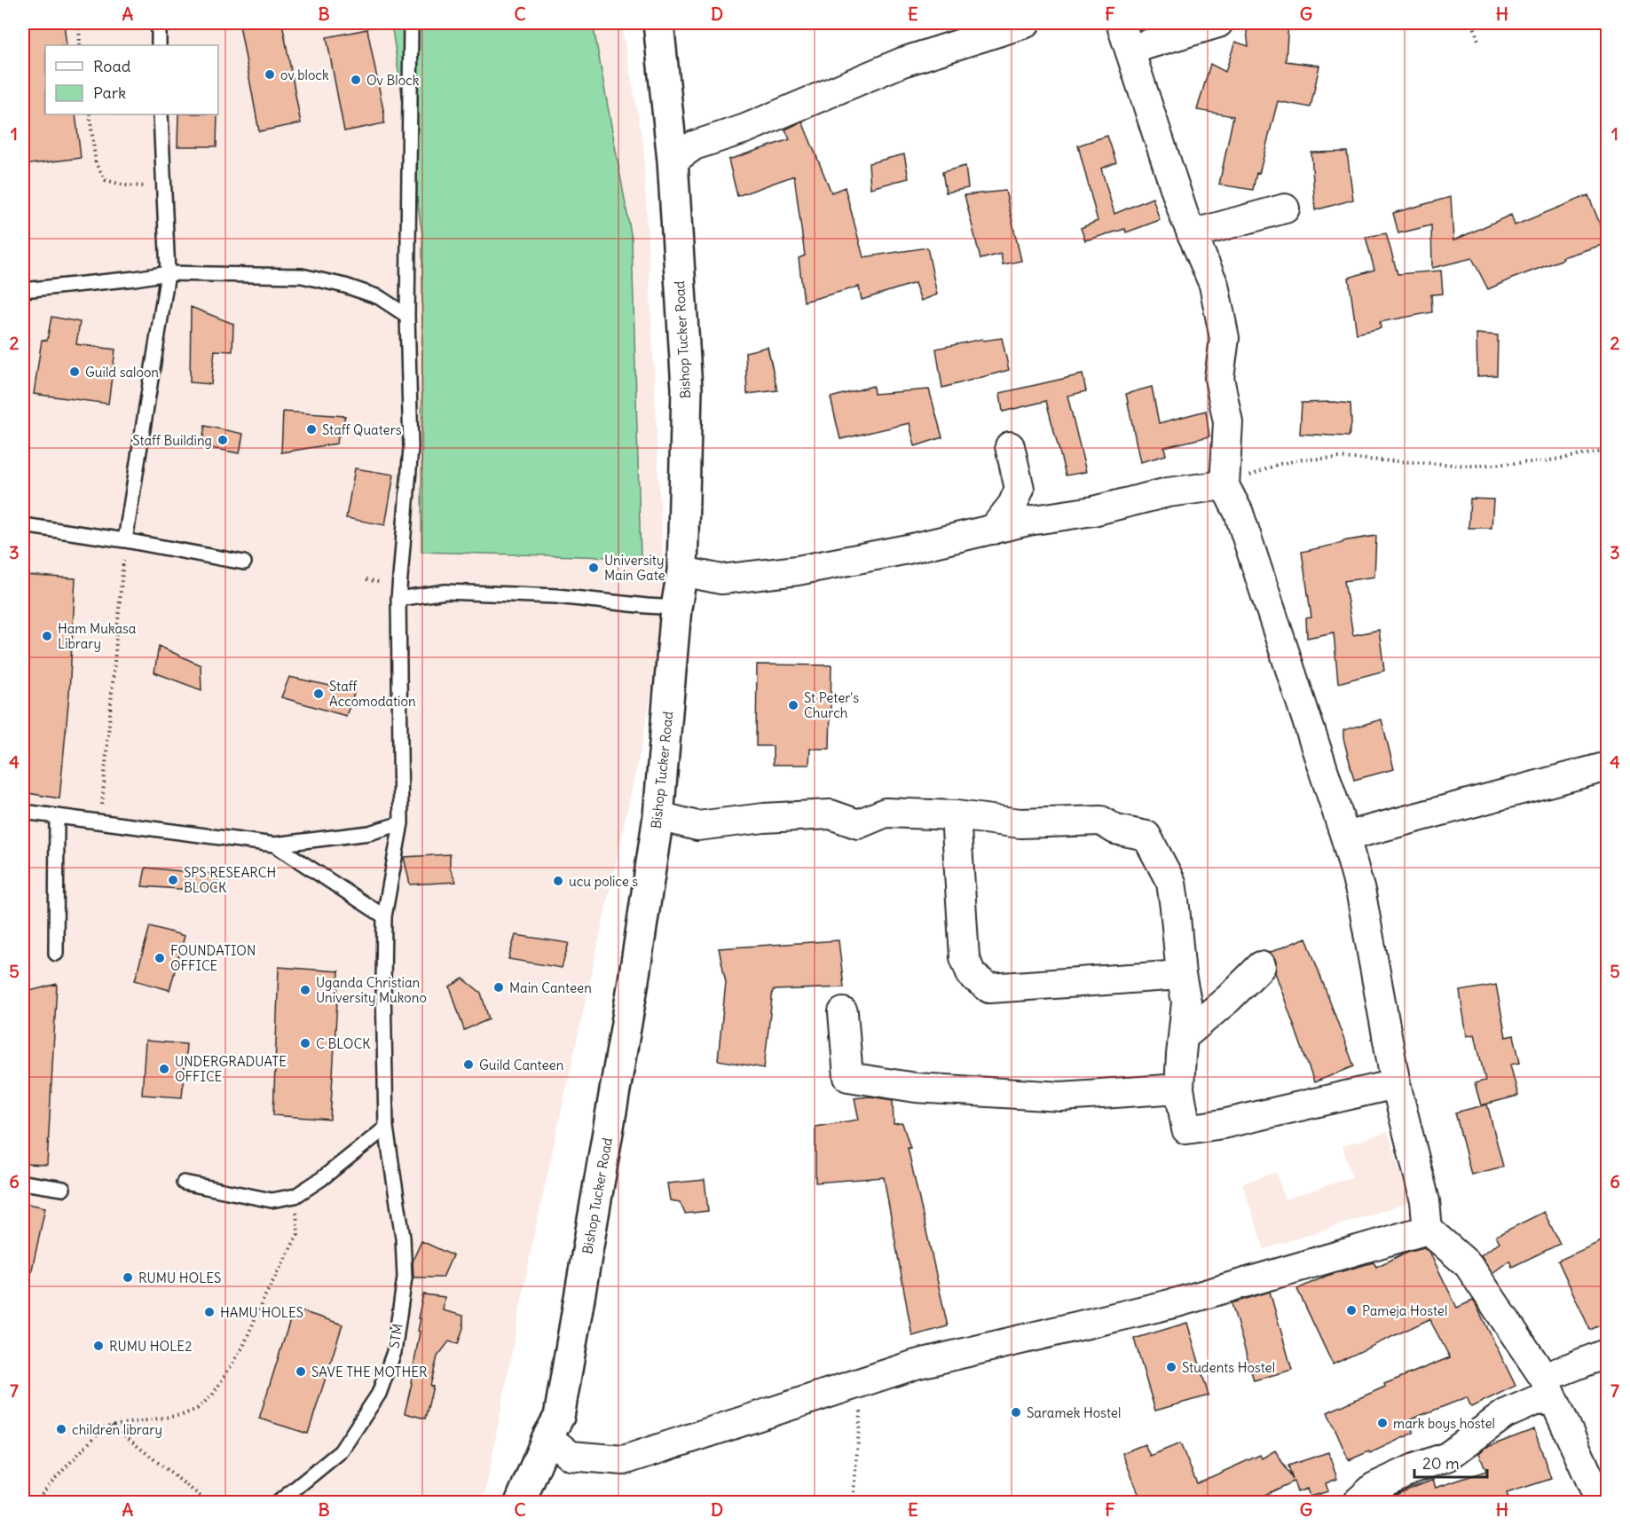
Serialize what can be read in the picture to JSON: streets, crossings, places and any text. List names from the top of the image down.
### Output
{
  "streets": {
    "main road": ["Bishop Tucker Road"],
    "lane": ["STM"]
  },
  "places": [
    "ov block",
    "Ov Block",
    "Guild saloon",
    "Staff Quaters",
    "Staff Building",
    "University Main Gate",
    "Ham Mukasa Library",
    "Staff Accomodation",
    "St Peter's Church",
    "SPS RESEARCH BLOCK",
    "ucu police s",
    "FOUNDATION OFFICE",
    "Main Canteen",
    "Uganda Christian University Mukono",
    "C BLOCK",
    "Guild Canteen",
    "UNDERGRADUATE OFFICE",
    "RUMU HOLES",
    "Pameja Hostel",
    "HAMU HOLES",
    "RUMU HOLE2",
    "Students Hostel",
    "SAVE THE MOTHER",
    "Saramek Hostel",
    "mark boys hostel",
    "children library"
  ],
  "legend": ["Road", "Park"],
  "scale_bar": "20 m",
  "grid": {
    "columns": [
      "A",
      "B",
      "C",
      "D",
      "E",
      "F",
      "G",
      "H"
    ],
    "rows": [
      "1",
      "2",
      "3",
      "4",
      "5",
      "6",
      "7"
    ]
  }
}
